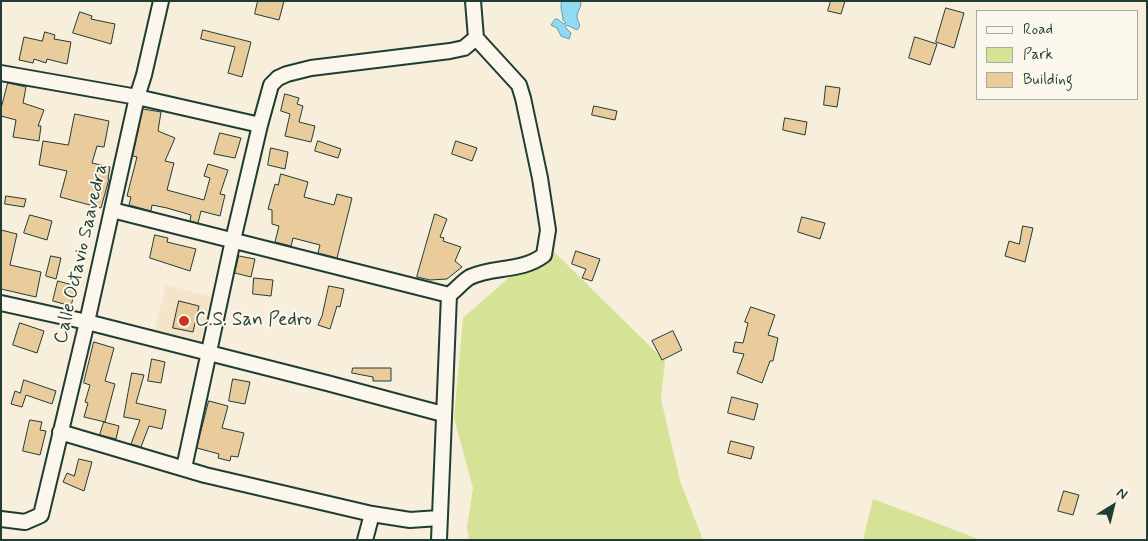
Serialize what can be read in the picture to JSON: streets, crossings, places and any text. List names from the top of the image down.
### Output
{
  "streets": {
    "street": ["Calle Octavio Saavedra"]
  },
  "places": ["C.S. San Pedro"],
  "legend": ["Road", "Park", "Building"],
  "north": "top right"
}
